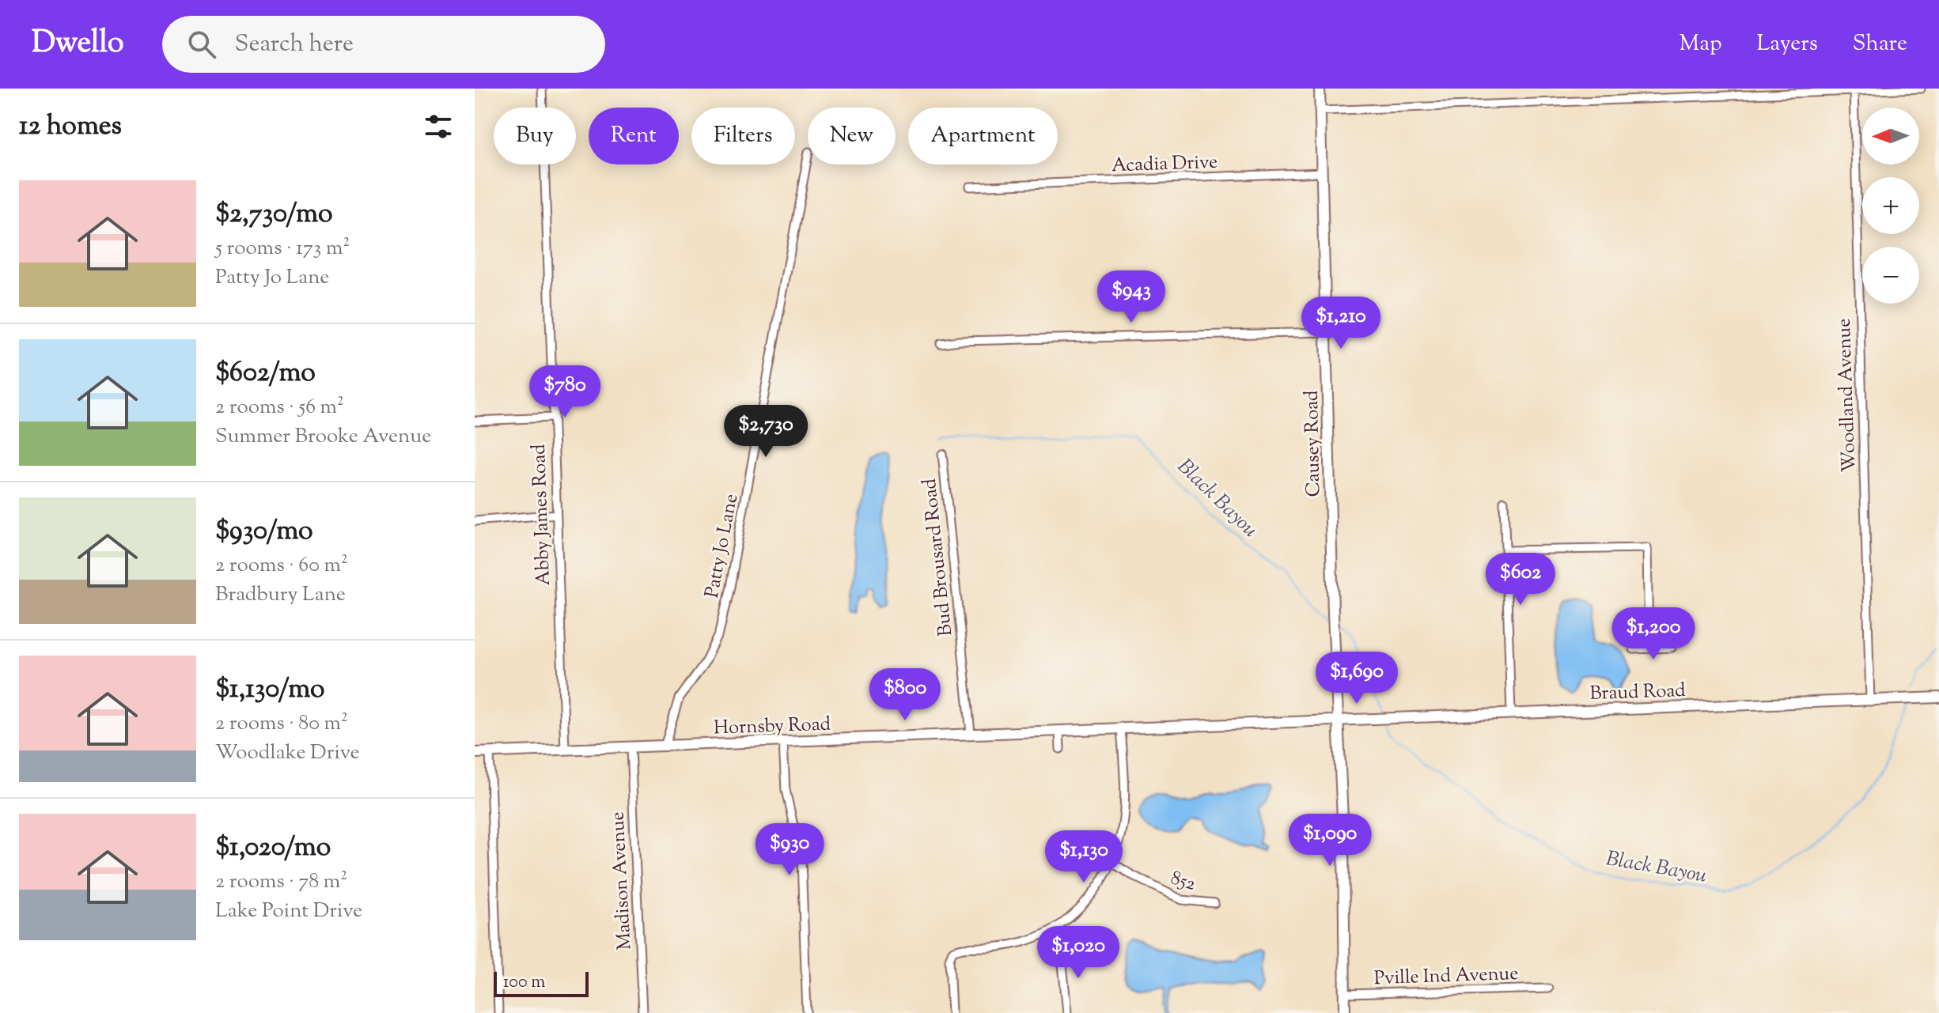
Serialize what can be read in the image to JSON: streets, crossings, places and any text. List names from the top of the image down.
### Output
{
  "streets": {
    "street": [
      "Acadia Drive",
      "Woodland Avenue",
      "Causey Road",
      "Abby James Road",
      "Patty Jo Lane",
      "Bud Brousard Road",
      "Braud Road",
      "Hornsby Road",
      "852",
      "Madison Avenue",
      "Pville Ind Avenue"
    ]
  },
  "crossings": [
    ["Acadia Drive", "Causey Road"],
    ["Woodland Avenue", "Braud Road"],
    ["Causey Road", "Braud Road"],
    ["Causey Road", "Hornsby Road"],
    ["Causey Road", "Pville Ind Avenue"],
    ["Abby James Road", "Hornsby Road"],
    ["Patty Jo Lane", "Hornsby Road"],
    ["Bud Brousard Road", "Hornsby Road"],
    ["Braud Road", "Hornsby Road"],
    ["Hornsby Road", "Madison Avenue"]
  ],
  "water": ["Black Bayou"],
  "scale_bar": "100 m",
  "north": "left",
  "page": {
    "header": "Dwello",
    "search": "Search here",
    "nav": ["Map", "Layers", "Share"],
    "heading": "12 homes",
    "map_buttons": ["+", "−"],
    "chip": [
      "Buy",
      "Rent",
      "Filters",
      "New",
      "Apartment"
    ],
    "list": [
      {
        "name": "$2,730/mo",
        "note": "5 rooms · 173 m² · Patty Jo Lane"
      },
      {
        "name": "$602/mo",
        "note": "2 rooms · 56 m² · Summer Brooke Avenue"
      },
      {
        "name": "$930/mo",
        "note": "2 rooms · 60 m² · Bradbury Lane"
      },
      {
        "name": "$1,130/mo",
        "note": "2 rooms · 80 m² · Woodlake Drive"
      },
      {
        "name": "$1,020/mo",
        "note": "2 rooms · 78 m² · Lake Point Drive"
      }
    ],
    "price": [
      "$943",
      "$1,210",
      "$780",
      "$2,730",
      "$602",
      "$1,200",
      "$1,690",
      "$800",
      "$1,090",
      "$930",
      "$1,130",
      "$1,020"
    ],
    "scale": "100 m"
  }
}
